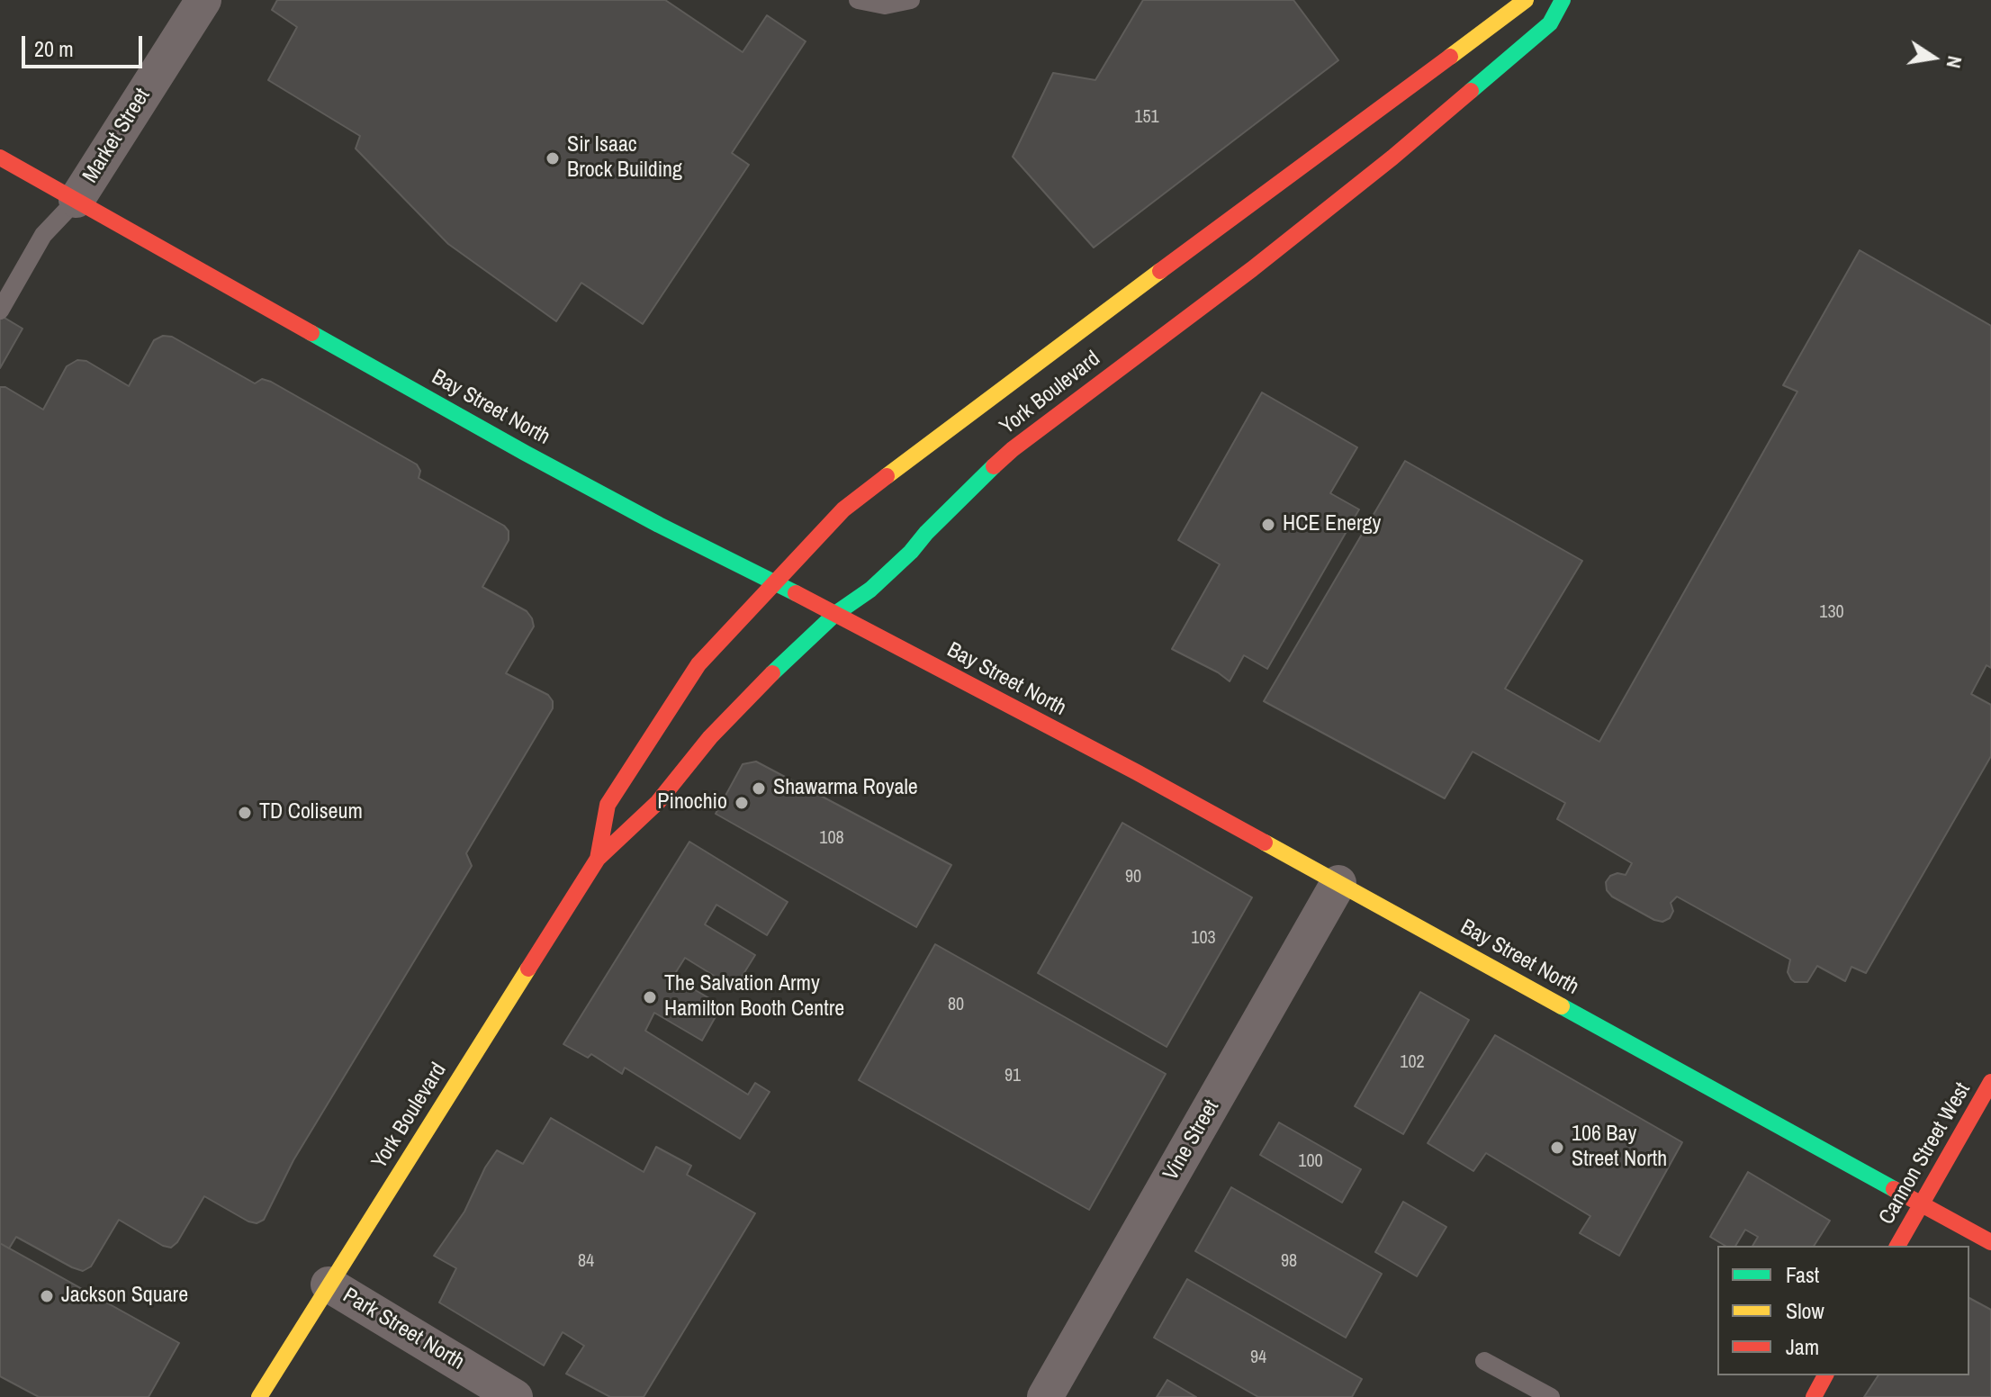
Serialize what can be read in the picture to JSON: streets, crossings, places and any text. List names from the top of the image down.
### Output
{
  "streets": {
    "main road": ["York Boulevard", "Bay Street North", "Cannon Street West"],
    "street": ["Market Street", "Vine Street", "Park Street North"]
  },
  "crossings": [
    ["Market Street", "Bay Street North"],
    ["York Boulevard", "Bay Street North"],
    ["York Boulevard", "Park Street North"],
    ["Bay Street North", "Vine Street"],
    ["Bay Street North", "Cannon Street West"]
  ],
  "places": [
    "Sir Isaac Brock Building",
    "HCE Energy",
    "Shawarma Royale",
    "Pinochio",
    "TD Coliseum",
    "The Salvation Army Hamilton Booth Centre",
    "106 Bay Street North",
    "Jackson Square"
  ],
  "house_numbers": [
    "151",
    "130",
    "108",
    "90",
    "103",
    "80",
    "102",
    "91",
    "100",
    "84",
    "98",
    "94"
  ],
  "legend": ["Fast", "Slow", "Jam"],
  "scale_bar": "20 m",
  "north": "right"
}
